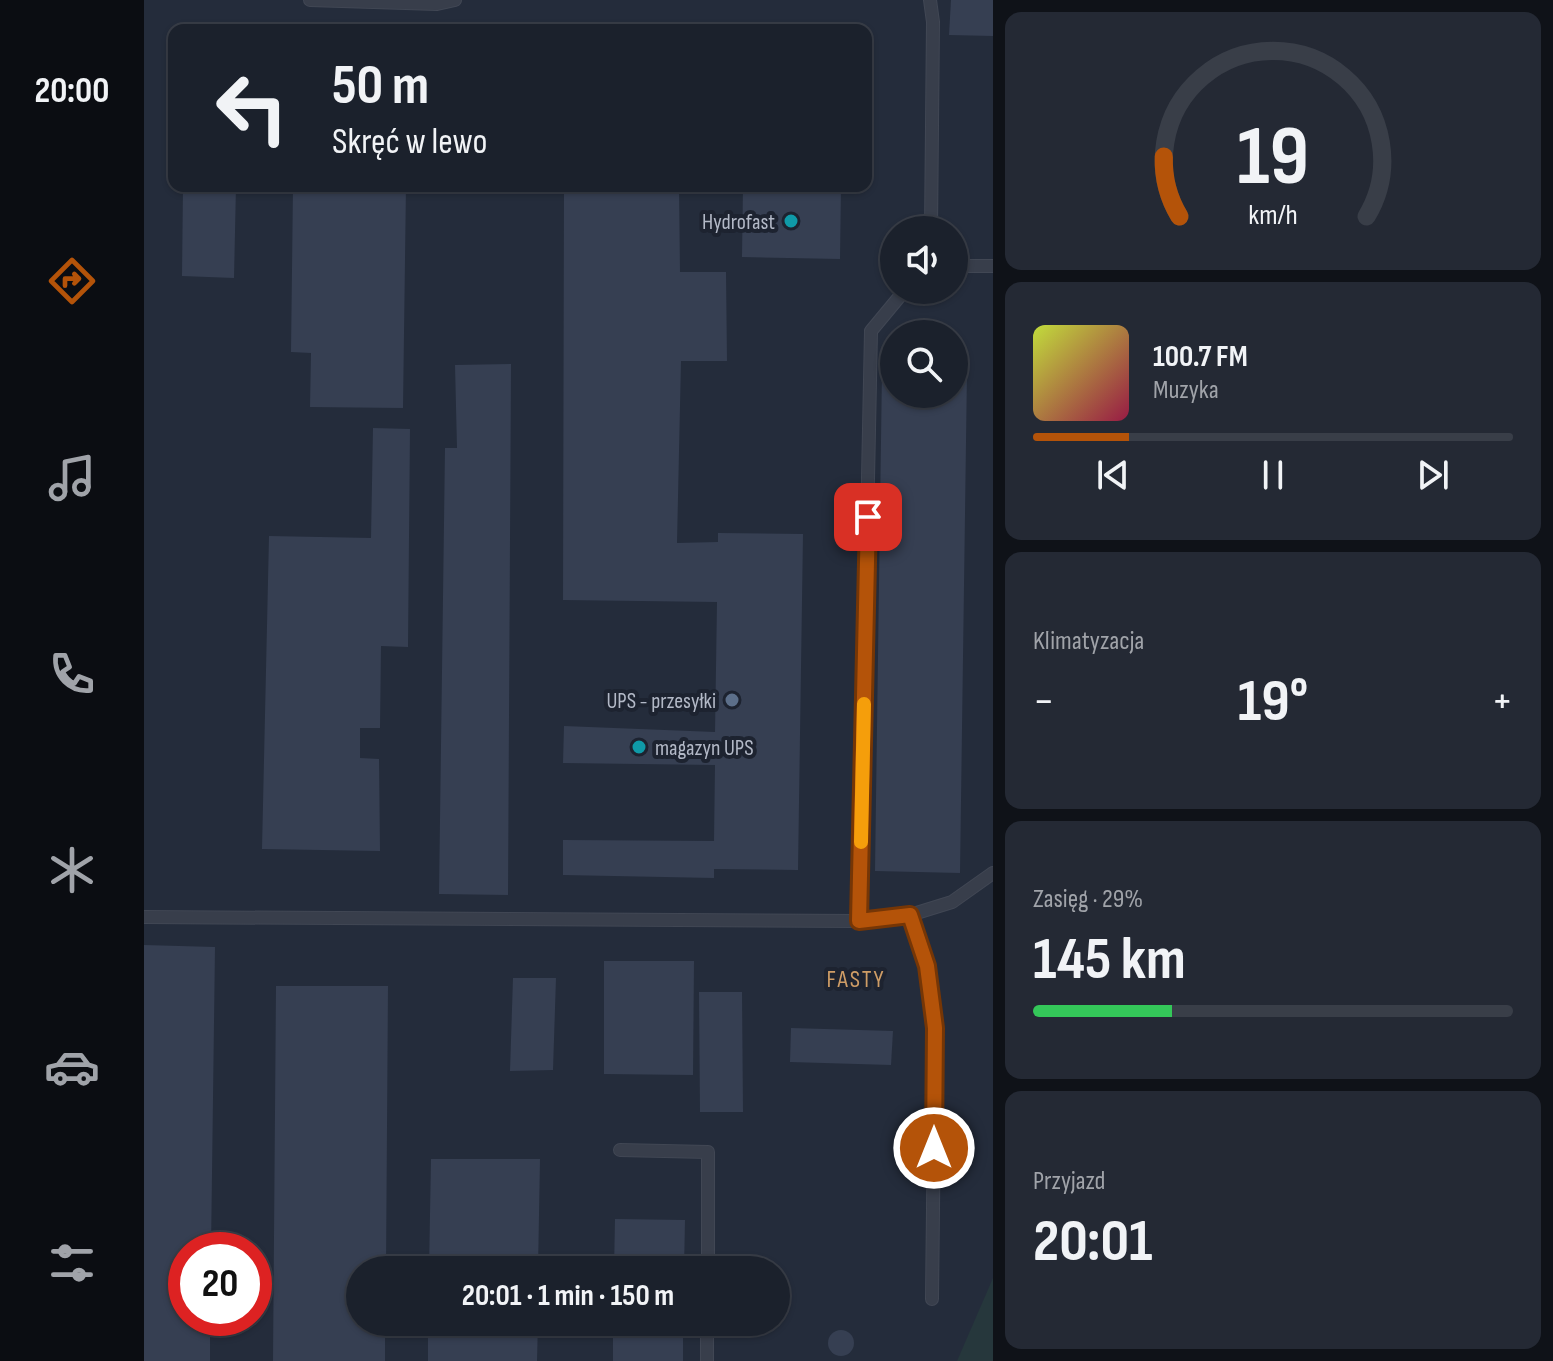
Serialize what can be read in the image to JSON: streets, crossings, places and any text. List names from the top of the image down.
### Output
{
  "districts": ["FASTY"],
  "places": ["Hydrofast", "UPS - przesyłki", "magazyn UPS"],
  "page": {
    "tabs": "20:00",
    "turn": ["50 m", "Skręć w lewo"],
    "song": ["100.7 FM", "Muzyka"],
    "tile": [
      "Klimatyzacja",
      ["Zasięg · 29%", "145 km"],
      ["Przyjazd", "20:01"]
    ],
    "heat": ["−", "19°", "+"],
    "limit": "20",
    "trip": "20:01 · 1 min · 150 m",
    "gauge": ["19", "km/h"]
  }
}
